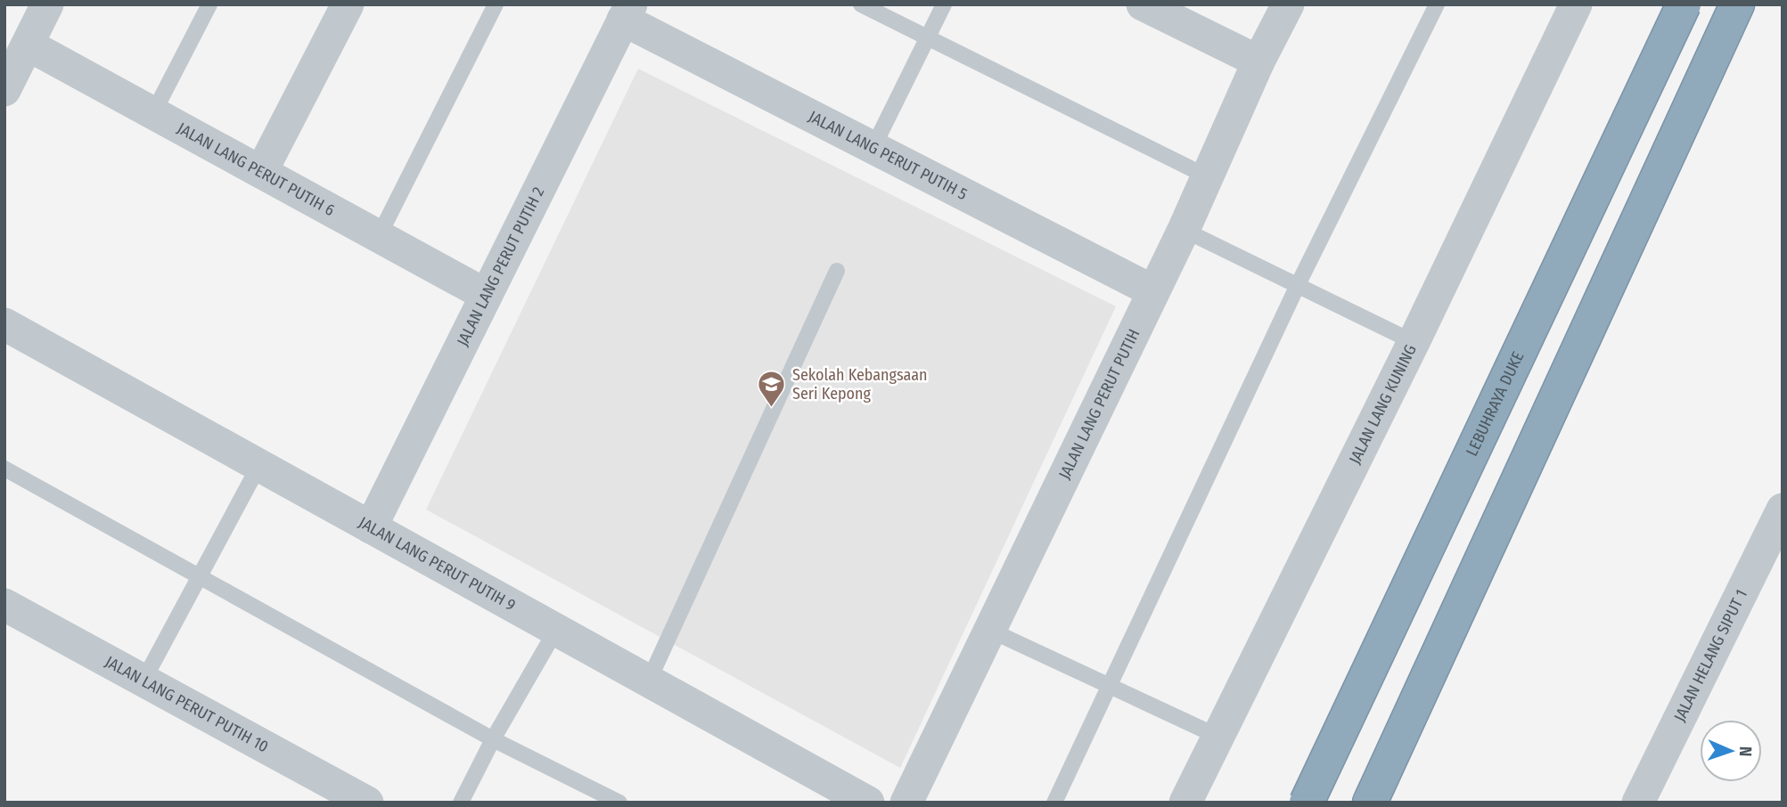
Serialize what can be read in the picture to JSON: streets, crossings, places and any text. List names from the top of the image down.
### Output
{
  "streets": {
    "highway": ["LEBUHRAYA DUKE"],
    "street": [
      "JALAN LANG PERUT PUTIH 5",
      "JALAN LANG PERUT PUTIH 6",
      "JALAN LANG PERUT PUTIH 2",
      "JALAN LANG PERUT PUTIH",
      "JALAN LANG KUNING",
      "JALAN LANG PERUT PUTIH 9",
      "JALAN HELANG SIPUT 1",
      "JALAN LANG PERUT PUTIH 10"
    ]
  },
  "crossings": [
    ["JALAN LANG PERUT PUTIH 5", "JALAN LANG PERUT PUTIH 2"],
    ["JALAN LANG PERUT PUTIH 5", "JALAN LANG PERUT PUTIH"],
    ["JALAN LANG PERUT PUTIH 6", "JALAN LANG PERUT PUTIH 2"],
    ["JALAN LANG PERUT PUTIH 2", "JALAN LANG PERUT PUTIH 9"]
  ],
  "places": {
    "school or university": ["Sekolah Kebangsaan Seri Kepong"]
  },
  "north": "right"
}
